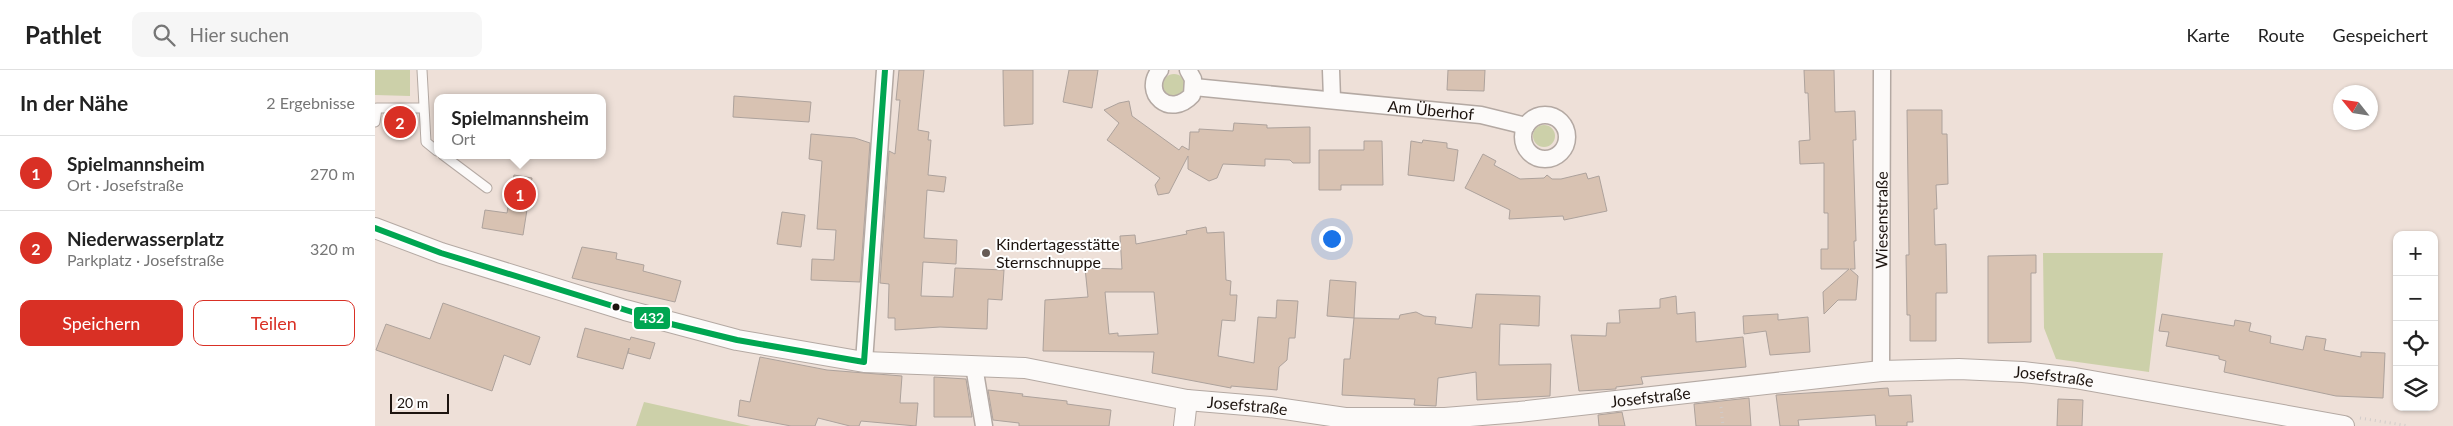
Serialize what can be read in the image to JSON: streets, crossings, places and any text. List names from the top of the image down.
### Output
{
  "streets": {
    "street": ["Am Überhof", "Wiesenstraße", "Josefstraße"]
  },
  "crossings": [
    ["Wiesenstraße", "Josefstraße"]
  ],
  "places": ["Kindertagesstätte Sternschnuppe"],
  "lines": ["transit line 432"],
  "scale_bar": "20 m",
  "north": "top left",
  "page": {
    "header": "Pathlet",
    "search": "Hier suchen",
    "nav": ["Karte", "Route", "Gespeichert"],
    "heading": ["In der Nähe", "2 Ergebnisse"],
    "popup": ["Spielmannsheim", "Ort"],
    "pins": ["2", "1"],
    "list": [
      {
        "mark": "1",
        "name": "Spielmannsheim",
        "note": "Ort · Josefstraße",
        "value": "270 m"
      },
      {
        "mark": "2",
        "name": "Niederwasserplatz",
        "note": "Parkplatz · Josefstraße",
        "value": "320 m"
      }
    ],
    "map_buttons": ["+", "−"],
    "buttons": ["Speichern", "Teilen"],
    "scale": "20 m"
  }
}
